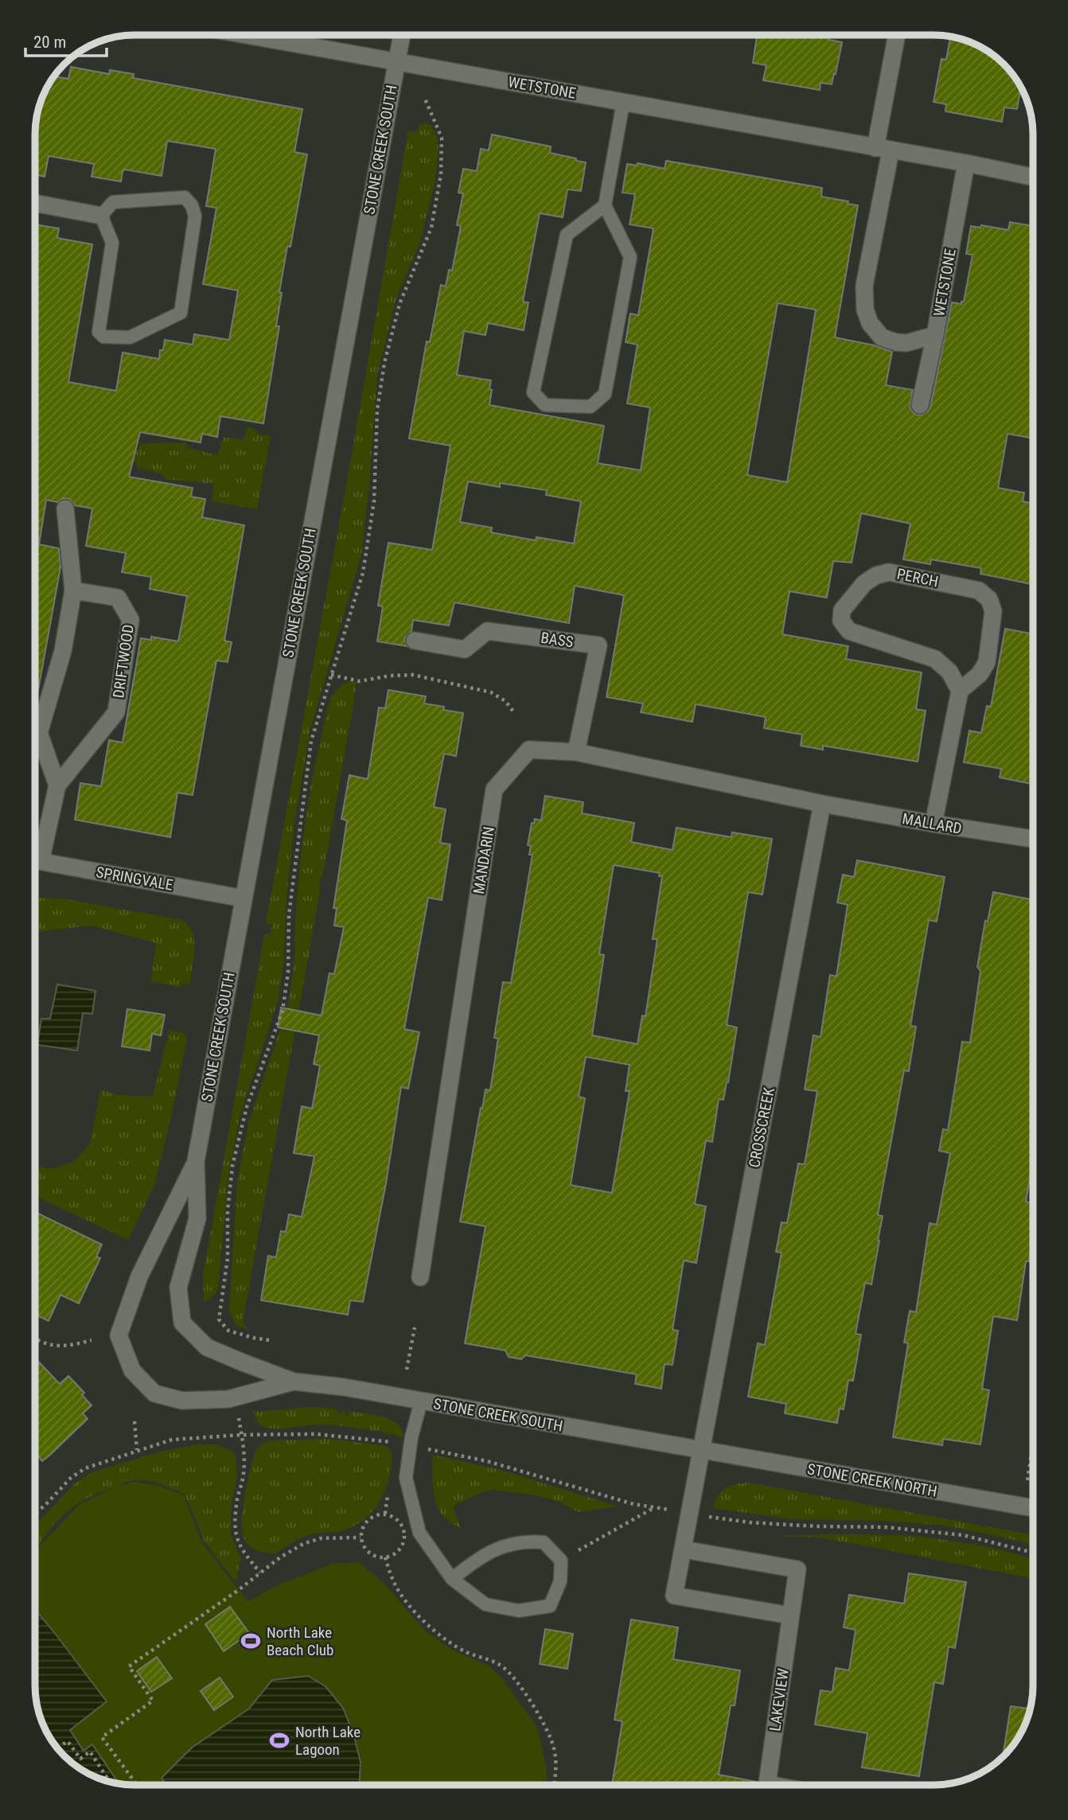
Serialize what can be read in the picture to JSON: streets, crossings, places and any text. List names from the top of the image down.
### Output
{
  "streets": {
    "street": [
      "WETSTONE",
      "STONE CREEK SOUTH",
      "PERCH",
      "BASS",
      "DRIFTWOOD",
      "MALLARD",
      "MANDARIN",
      "SPRINGVALE",
      "CROSSCREEK",
      "STONE CREEK NORTH",
      "LAKEVIEW"
    ]
  },
  "crossings": [
    ["WETSTONE", "STONE CREEK SOUTH"],
    ["STONE CREEK SOUTH", "SPRINGVALE"],
    ["STONE CREEK SOUTH", "CROSSCREEK"],
    ["STONE CREEK SOUTH", "STONE CREEK NORTH"],
    ["BASS", "MANDARIN"],
    ["MALLARD", "MANDARIN"],
    ["MALLARD", "CROSSCREEK"],
    ["MANDARIN", "CROSSCREEK"],
    ["CROSSCREEK", "STONE CREEK NORTH"]
  ],
  "places": {
    "sports": ["North Lake Beach Club", "North Lake Lagoon"]
  },
  "scale_bar": "20 m"
}
